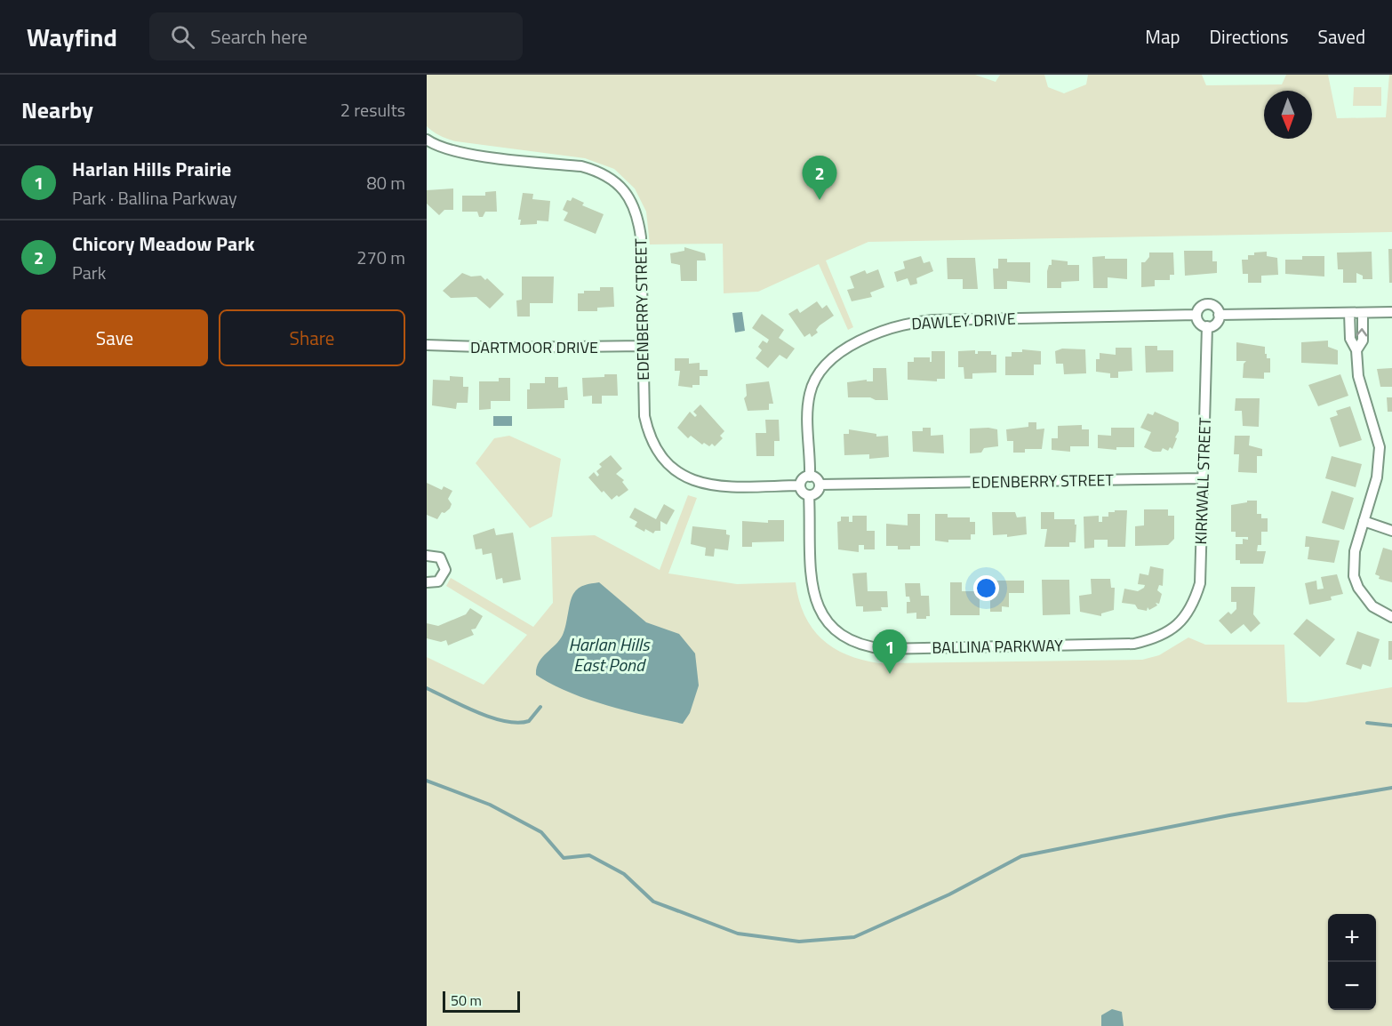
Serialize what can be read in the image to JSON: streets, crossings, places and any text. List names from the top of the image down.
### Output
{
  "streets": {
    "street": [
      "EDENBERRY STREET",
      "DAWLEY DRIVE",
      "DARTMOOR DRIVE",
      "KIRKWALL STREET",
      "BALLINA PARKWAY"
    ]
  },
  "crossings": [
    ["EDENBERRY STREET", "DAWLEY DRIVE"],
    ["EDENBERRY STREET", "DARTMOOR DRIVE"],
    ["EDENBERRY STREET", "KIRKWALL STREET"],
    ["EDENBERRY STREET", "BALLINA PARKWAY"],
    ["DAWLEY DRIVE", "KIRKWALL STREET"],
    ["DAWLEY DRIVE", "BALLINA PARKWAY"],
    ["KIRKWALL STREET", "BALLINA PARKWAY"]
  ],
  "water": ["Harlan Hills East Pond"],
  "scale_bar": "50 m",
  "north": "bottom",
  "page": {
    "header": "Wayfind",
    "search": "Search here",
    "nav": ["Map", "Directions", "Saved"],
    "heading": ["Nearby", "2 results"],
    "list": [
      {
        "mark": "1",
        "name": "Harlan Hills Prairie",
        "note": "Park · Ballina Parkway",
        "value": "80 m"
      },
      {
        "mark": "2",
        "name": "Chicory Meadow Park",
        "note": "Park",
        "value": "270 m"
      }
    ],
    "pins": ["2", "1"],
    "buttons": ["Save", "Share"],
    "map_buttons": ["+", "−"],
    "scale": "50 m"
  }
}
